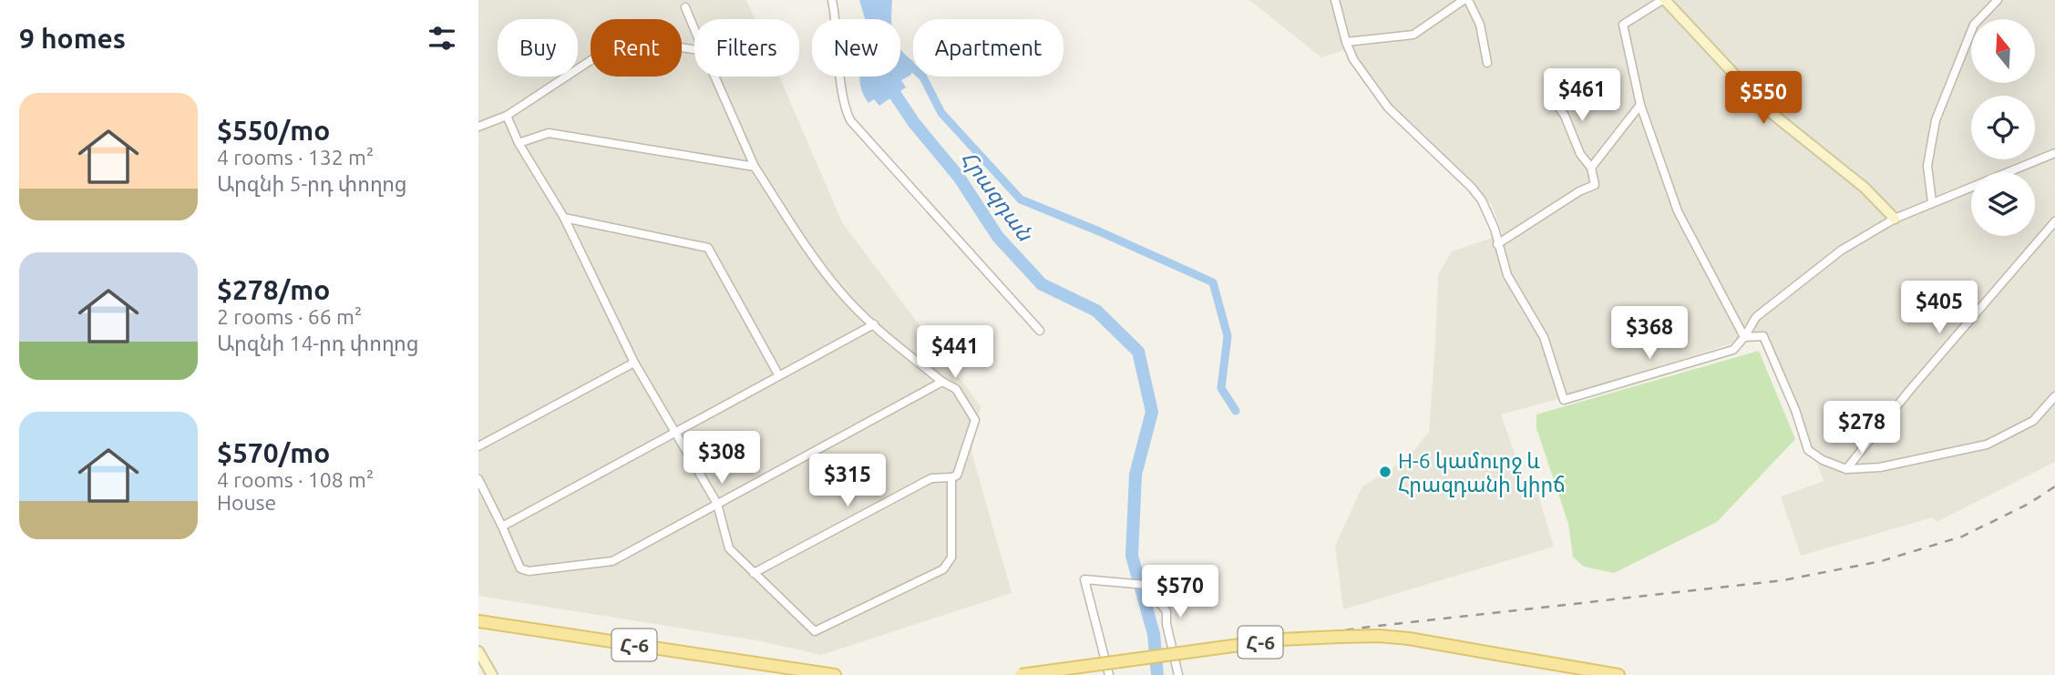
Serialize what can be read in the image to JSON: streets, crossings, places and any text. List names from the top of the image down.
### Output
{
  "streets": {
    "main road": ["Հ-6"]
  },
  "water": ["Հրազդան"],
  "places": ["H-6 կամուրջ և Հրազդանի կիրճ"],
  "north": "top",
  "page": {
    "heading": "9 homes",
    "chip": [
      "Buy",
      "Rent",
      "Filters",
      "New",
      "Apartment"
    ],
    "price": [
      "$461",
      "$550",
      "$405",
      "$368",
      "$441",
      "$278",
      "$308",
      "$315",
      "$570"
    ],
    "list": [
      {
        "name": "$550/mo",
        "note": "4 rooms · 132 m² · Արզնի 5-րդ փողոց"
      },
      {
        "name": "$278/mo",
        "note": "2 rooms · 66 m² · Արզնի 14-րդ փողոց"
      },
      {
        "name": "$570/mo",
        "note": "4 rooms · 108 m² · House"
      }
    ]
  }
}
